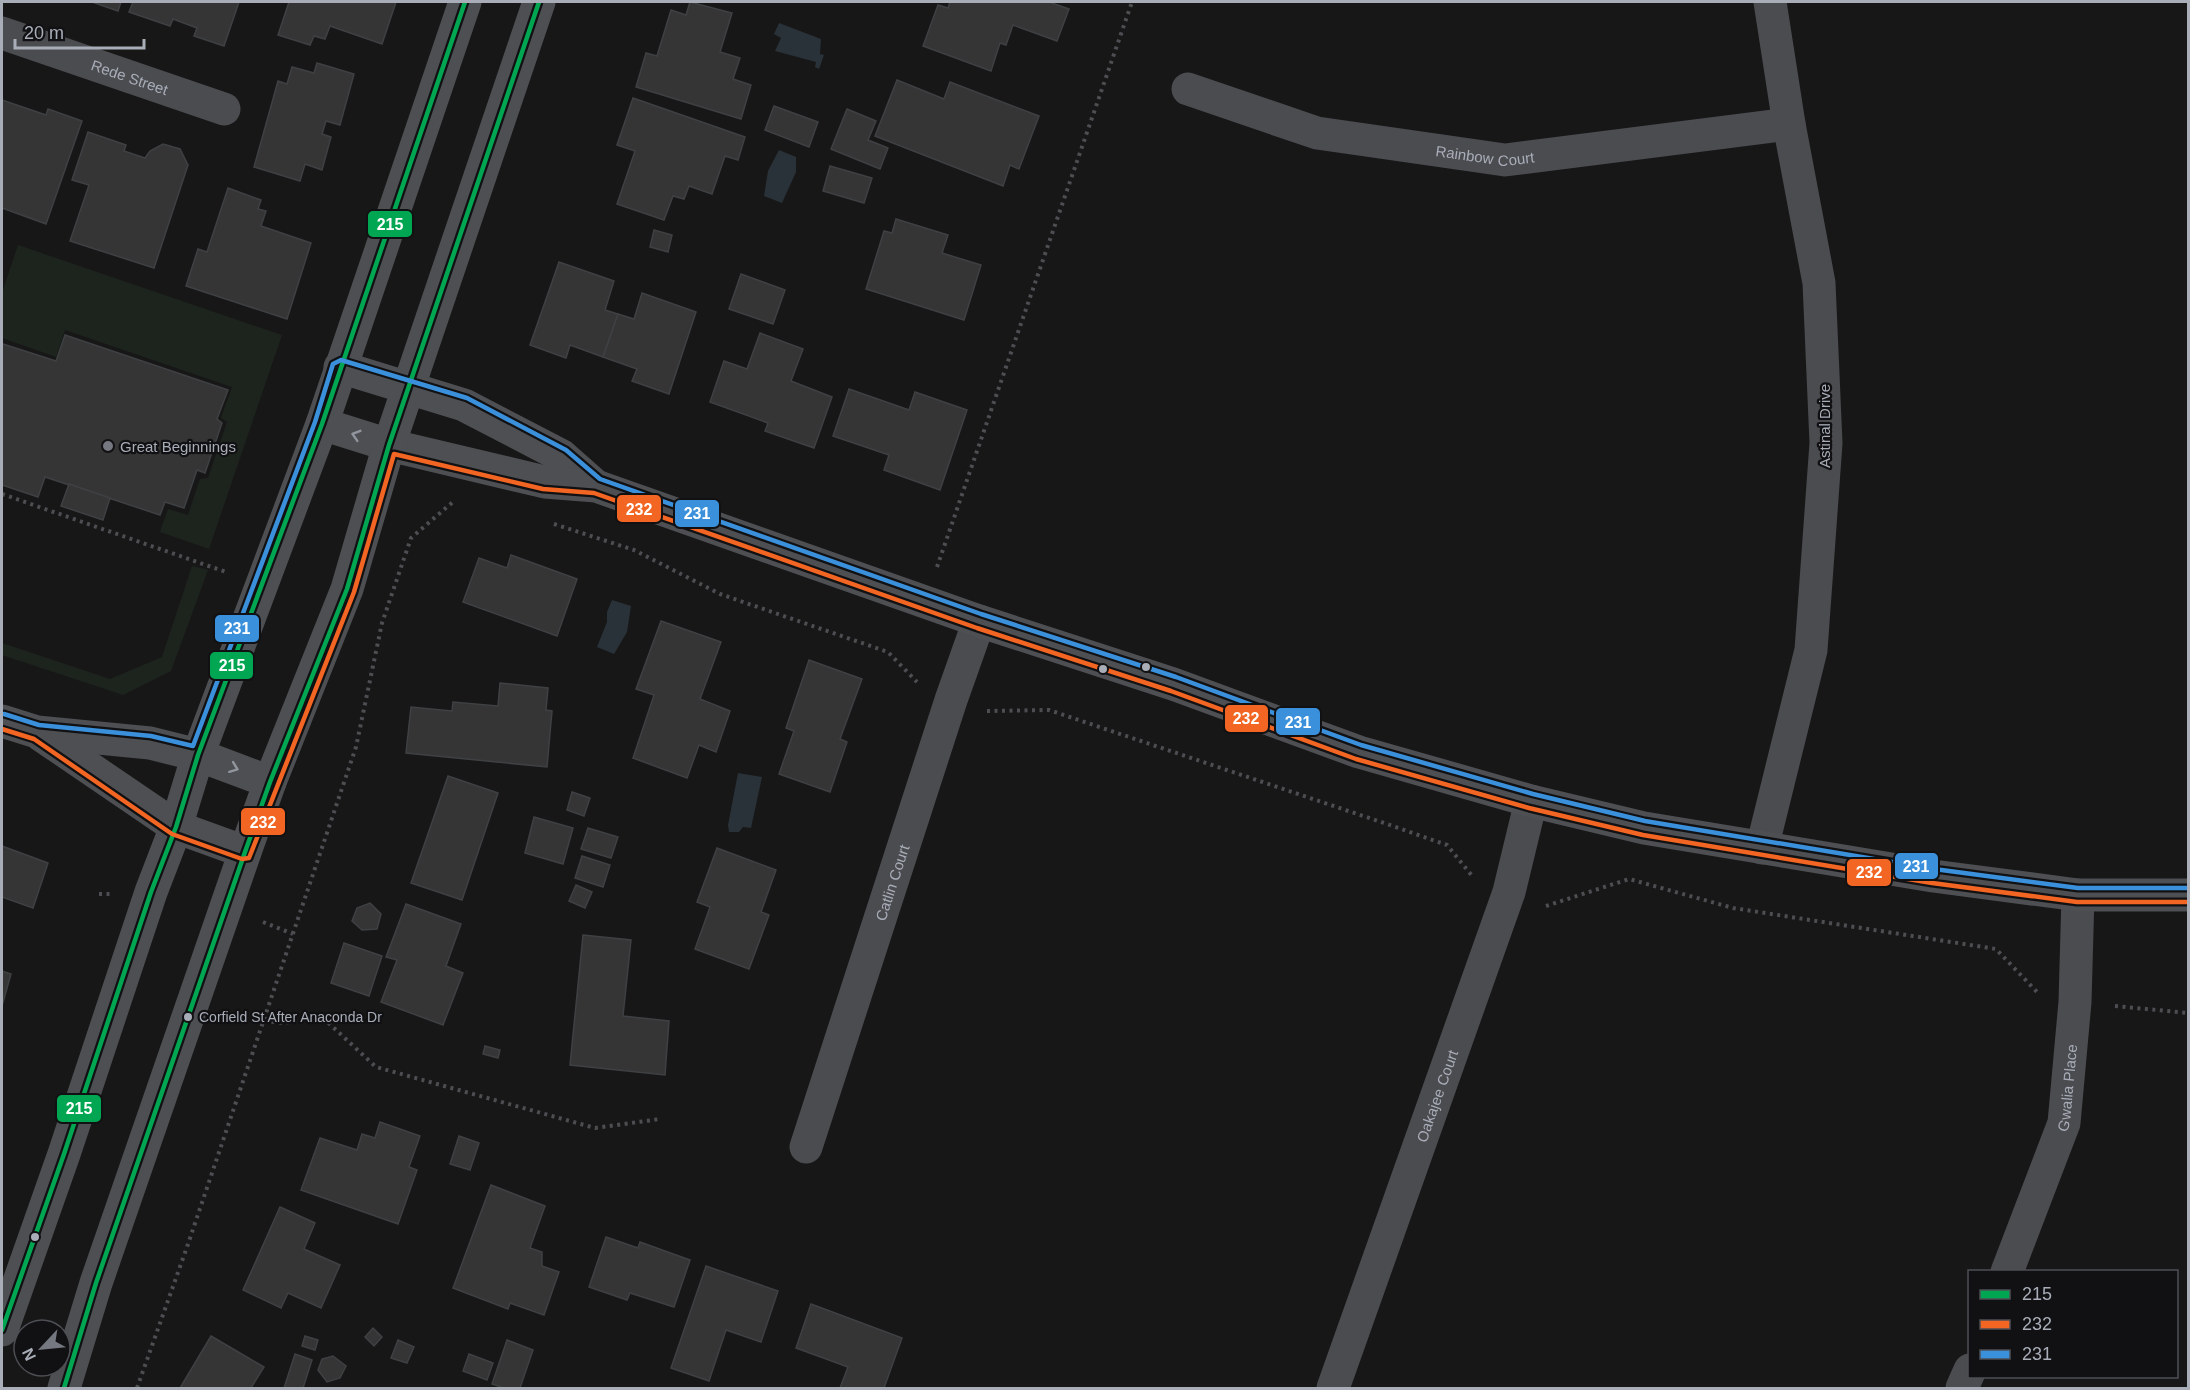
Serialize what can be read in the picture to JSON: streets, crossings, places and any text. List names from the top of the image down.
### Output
{
  "streets": {
    "street": [
      "Rede Street",
      "Rainbow Court",
      "Astinal Drive",
      "Catlin Court",
      "Gwalia Place",
      "Oakajee Court"
    ]
  },
  "crossings": [
    ["Rainbow Court", "Astinal Drive"]
  ],
  "places": ["Great Beginnings", "Corfield St After Anaconda Dr"],
  "lines": ["transit line 215", "transit line 231", "transit line 232"],
  "legend": ["215", "232", "231"],
  "scale_bar": "20 m",
  "north": "bottom left"
}
